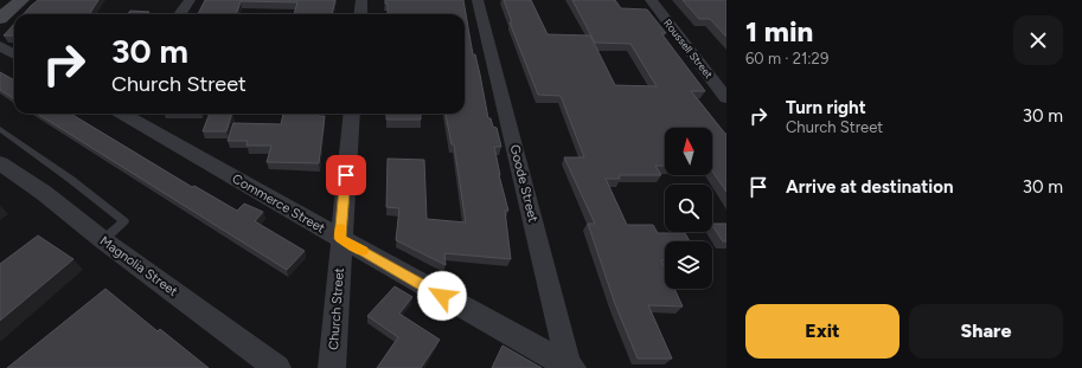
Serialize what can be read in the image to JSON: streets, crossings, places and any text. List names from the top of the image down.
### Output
{
  "streets": {
    "street": [
      "Roussell Street",
      "Goode Street",
      "Commerce Street",
      "Magnolia Street",
      "Church Street"
    ]
  },
  "crossings": [
    ["Goode Street", "Commerce Street"],
    ["Commerce Street", "Church Street"]
  ],
  "north": "top",
  "page": {
    "heading": ["1 min", "60 m · 21:29"],
    "turn": ["30 m", "Church Street"],
    "list": [
      {
        "name": "Turn right",
        "note": "Church Street",
        "value": "30 m"
      },
      {
        "name": "Arrive at destination",
        "value": "30 m"
      }
    ],
    "buttons": ["Exit", "Share"]
  }
}
